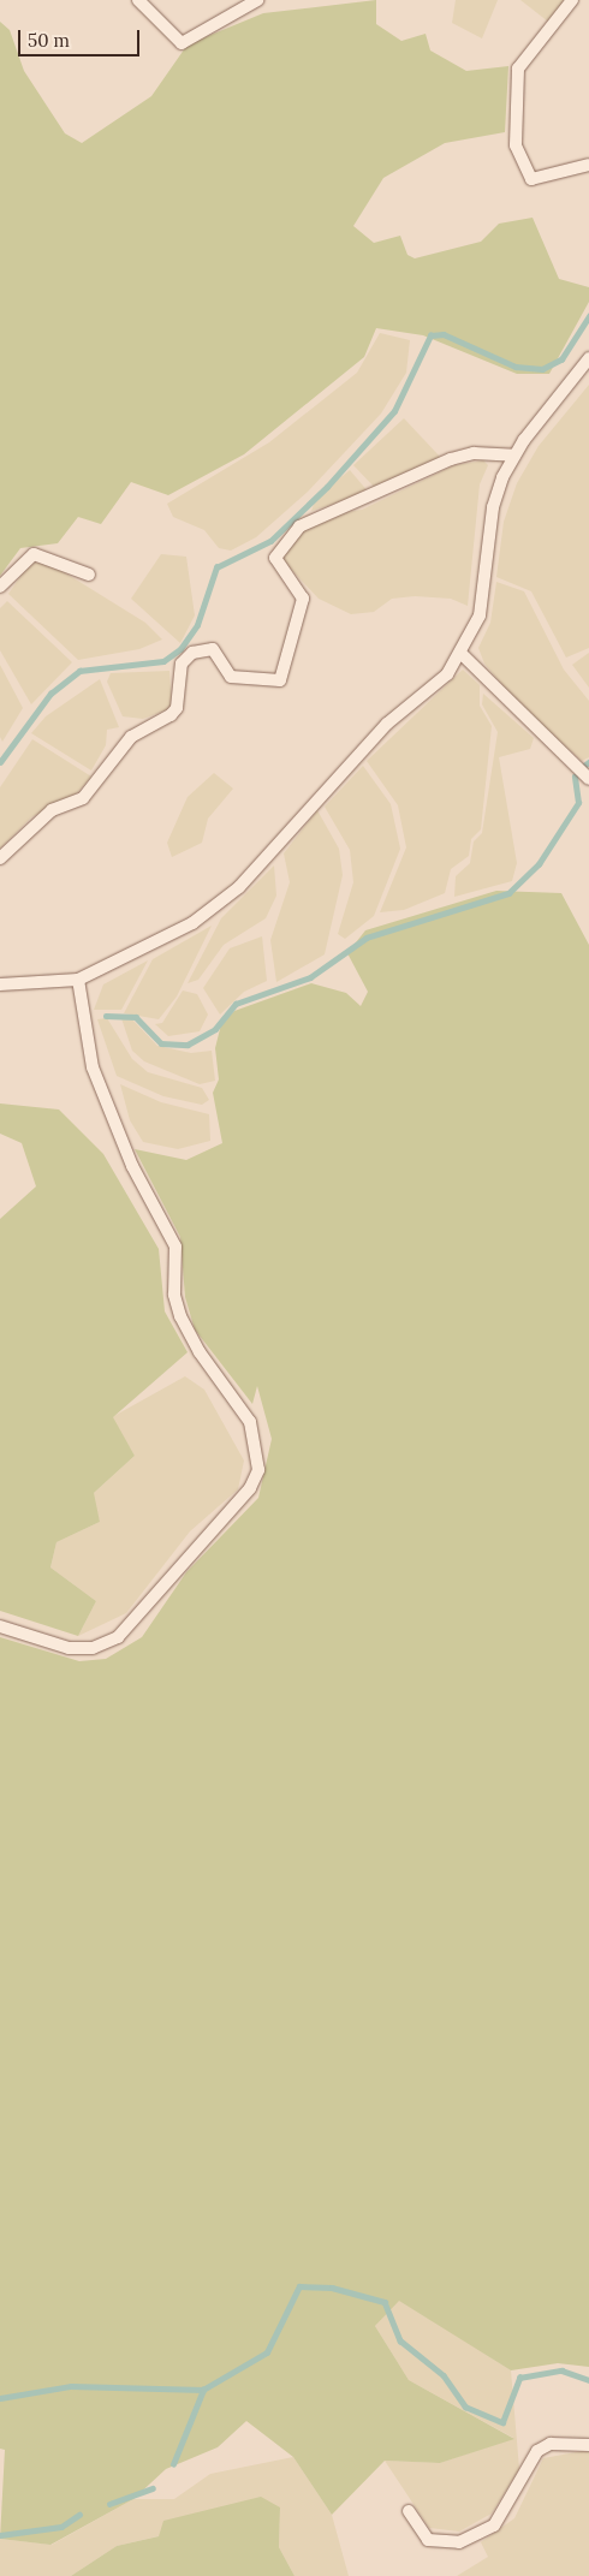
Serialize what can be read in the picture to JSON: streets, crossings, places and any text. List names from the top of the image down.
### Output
{
  "scale_bar": "50 m"
}
